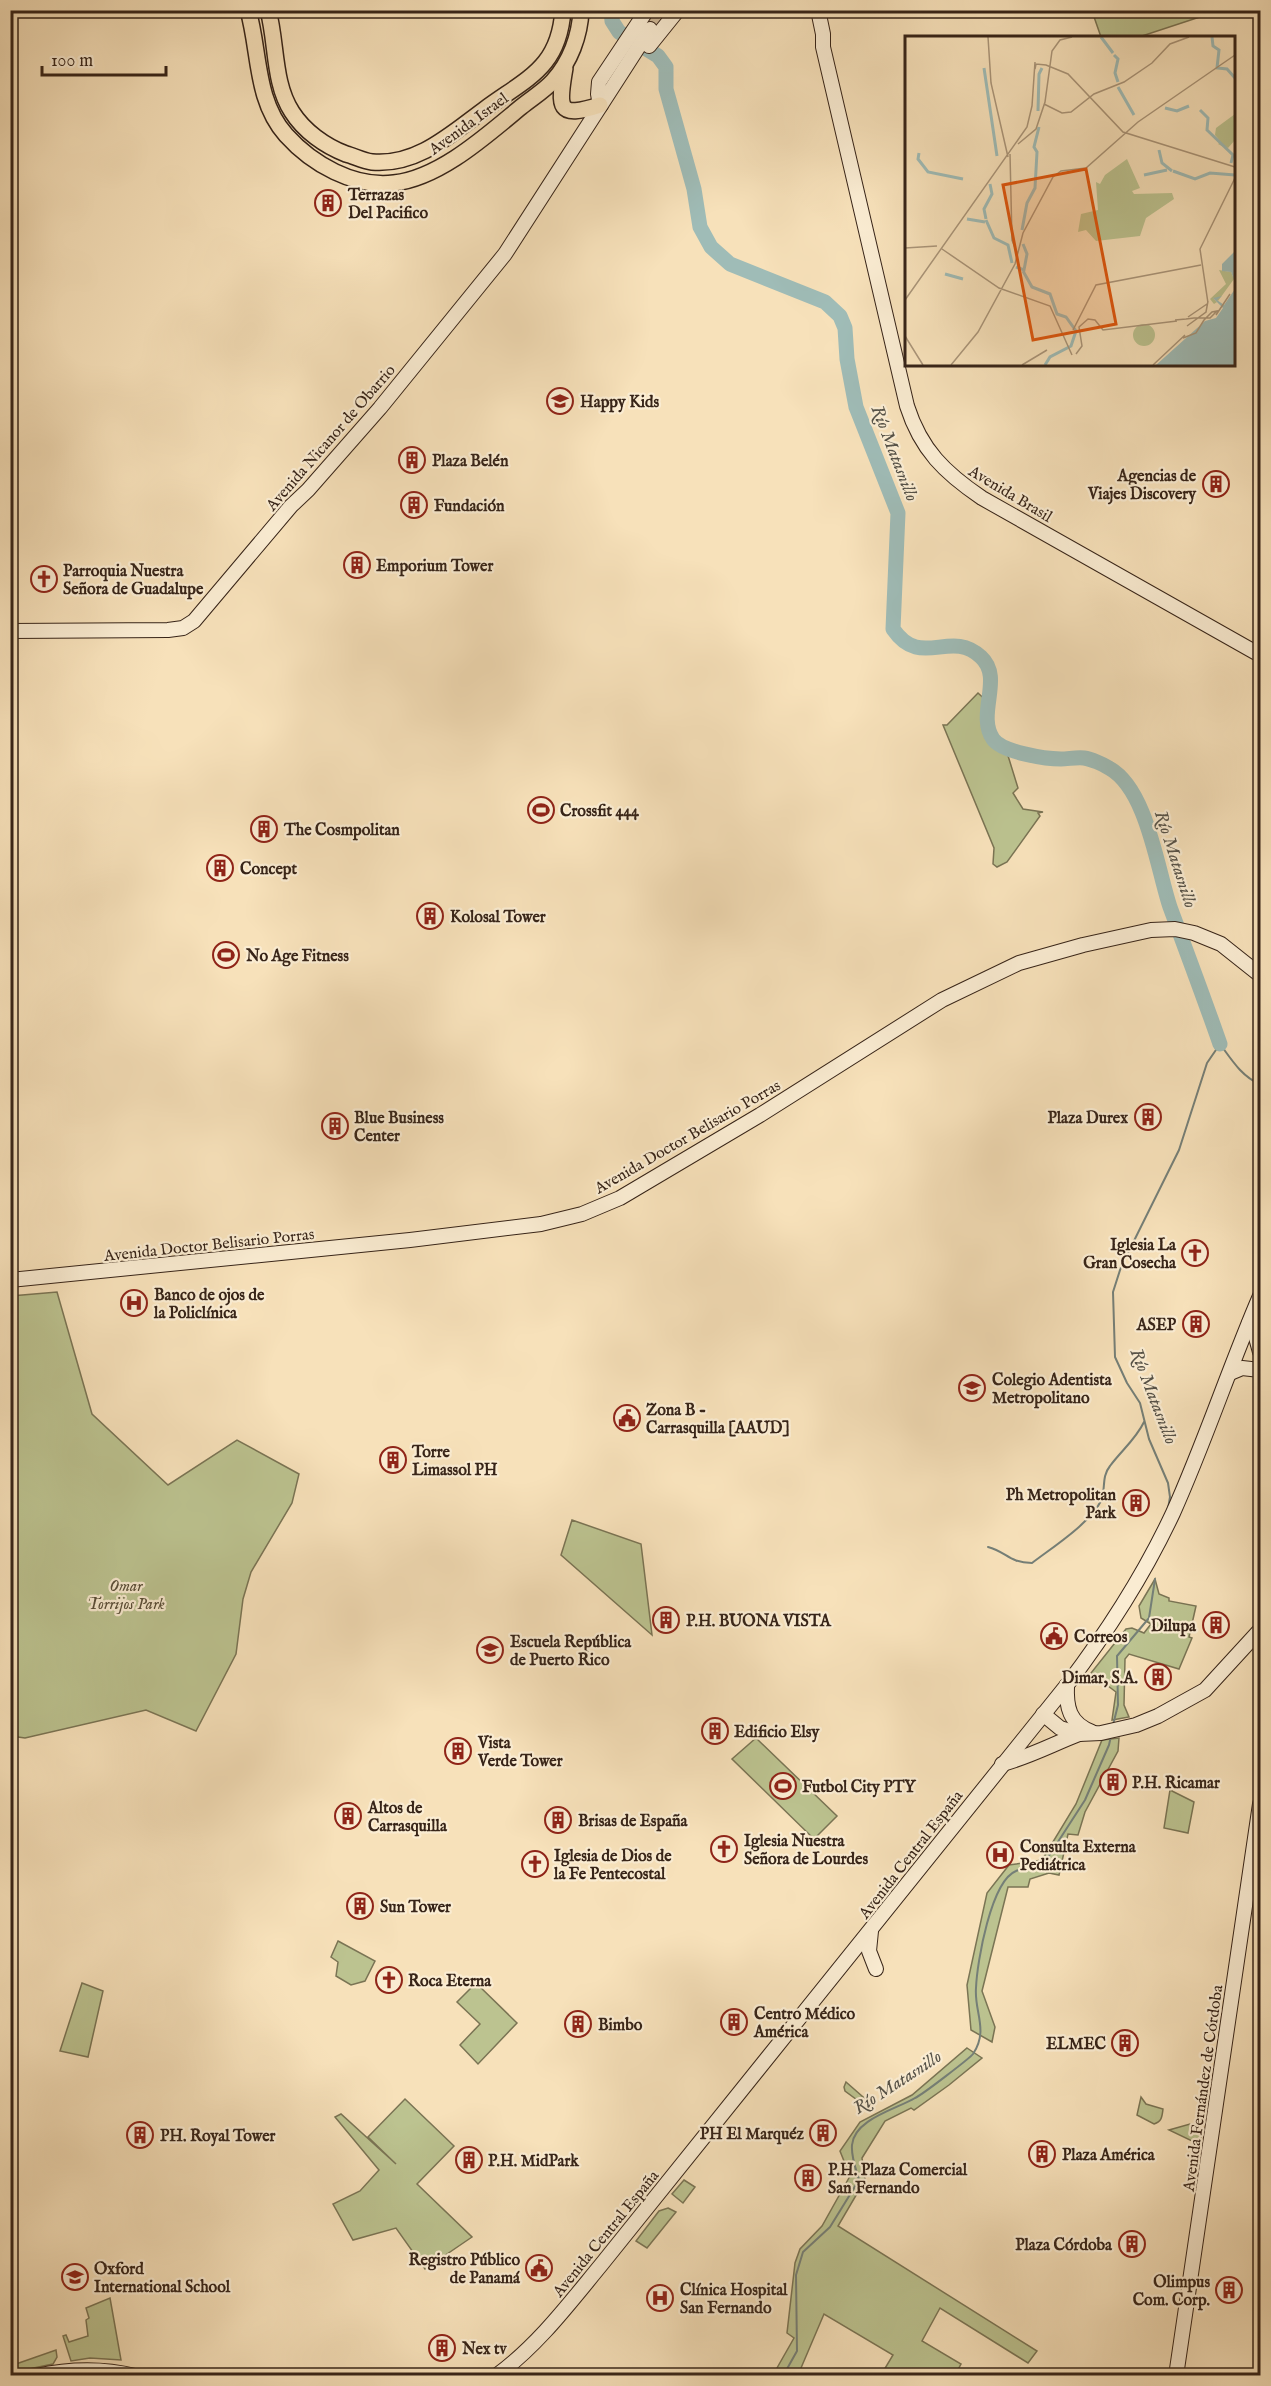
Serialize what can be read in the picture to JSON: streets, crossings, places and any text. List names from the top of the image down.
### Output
{
  "streets": {
    "main road": [
      "Avenida Israel",
      "Avenida Nicanor de Obarrio",
      "Avenida Brasil",
      "Avenida Doctor Belisario Porras",
      "Avenida Central España",
      "Avenida Fernández de Córdoba"
    ]
  },
  "water": ["Río Matasnillo"],
  "parks": ["Omar Torrijos Park"],
  "places": {
    "building": [
      "Terrazas Del Pacifico",
      "Plaza Belén",
      "Agencias de Viajes Discovery",
      "Fundación",
      "Emporium Tower",
      "The Cosmpolitan",
      "Concept",
      "Kolosal Tower",
      "Plaza Durex",
      "Blue Business Center",
      "ASEP",
      "Torre Limassol PH",
      "Ph Metropolitan Park",
      "P.H. BUONA VISTA",
      "Dilupa",
      "Dimar, S.A.",
      "Edificio Elsy",
      "Vista Verde Tower",
      "P.H. Ricamar",
      "Altos de Carrasquilla",
      "Brisas de España",
      "Sun Tower",
      "Centro Médico América",
      "Bimbo",
      "ELMEC",
      "PH El Marquéz",
      "PH. Royal Tower",
      "Plaza América",
      "P.H. MidPark",
      "P.H. Plaza Comercial San Fernando",
      "Plaza Córdoba",
      "Olimpus Com. Corp.",
      "Nex tv"
    ],
    "school or university": [
      "Happy Kids",
      "Colegio Adentista Metropolitano",
      "Escuela República de Puerto Rico",
      "Oxford International School"
    ],
    "church": [
      "Parroquia Nuestra Señora de Guadalupe",
      "Iglesia La Gran Cosecha",
      "Iglesia Nuestra Señora de Lourdes",
      "Iglesia de Dios de la Fe Pentecostal",
      "Roca Eterna"
    ],
    "sports": ["Crossfit 444", "No Age Fitness", "Futbol City PTY"],
    "hospital": ["Banco de ojos de la Policlínica", "Consulta Externa Pediátrica", "Clínica Hospital San Fernando"],
    "public building": ["Zona B - Carrasquilla [AAUD]", "Correos", "Registro Público de Panamá"]
  },
  "scale_bar": "100 m"
}
